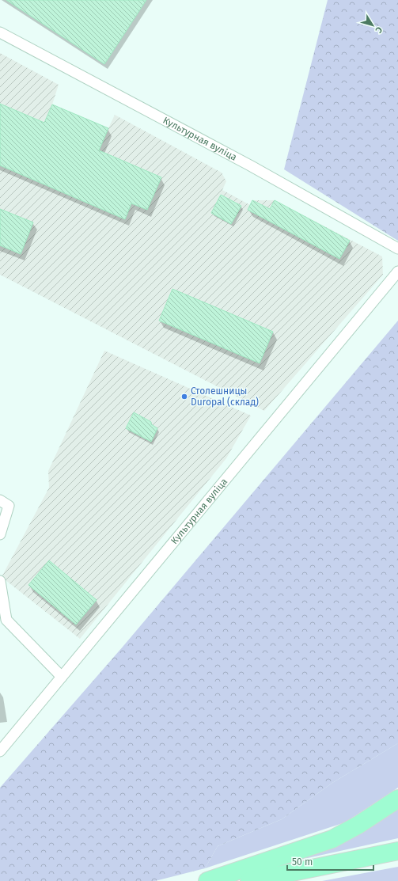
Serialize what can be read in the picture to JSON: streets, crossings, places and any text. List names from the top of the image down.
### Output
{
  "streets": {
    "street": ["Культурная вуліца"]
  },
  "places": ["Столешницы Duropal (склад)"],
  "scale_bar": "50 m",
  "north": "bottom right"
}
